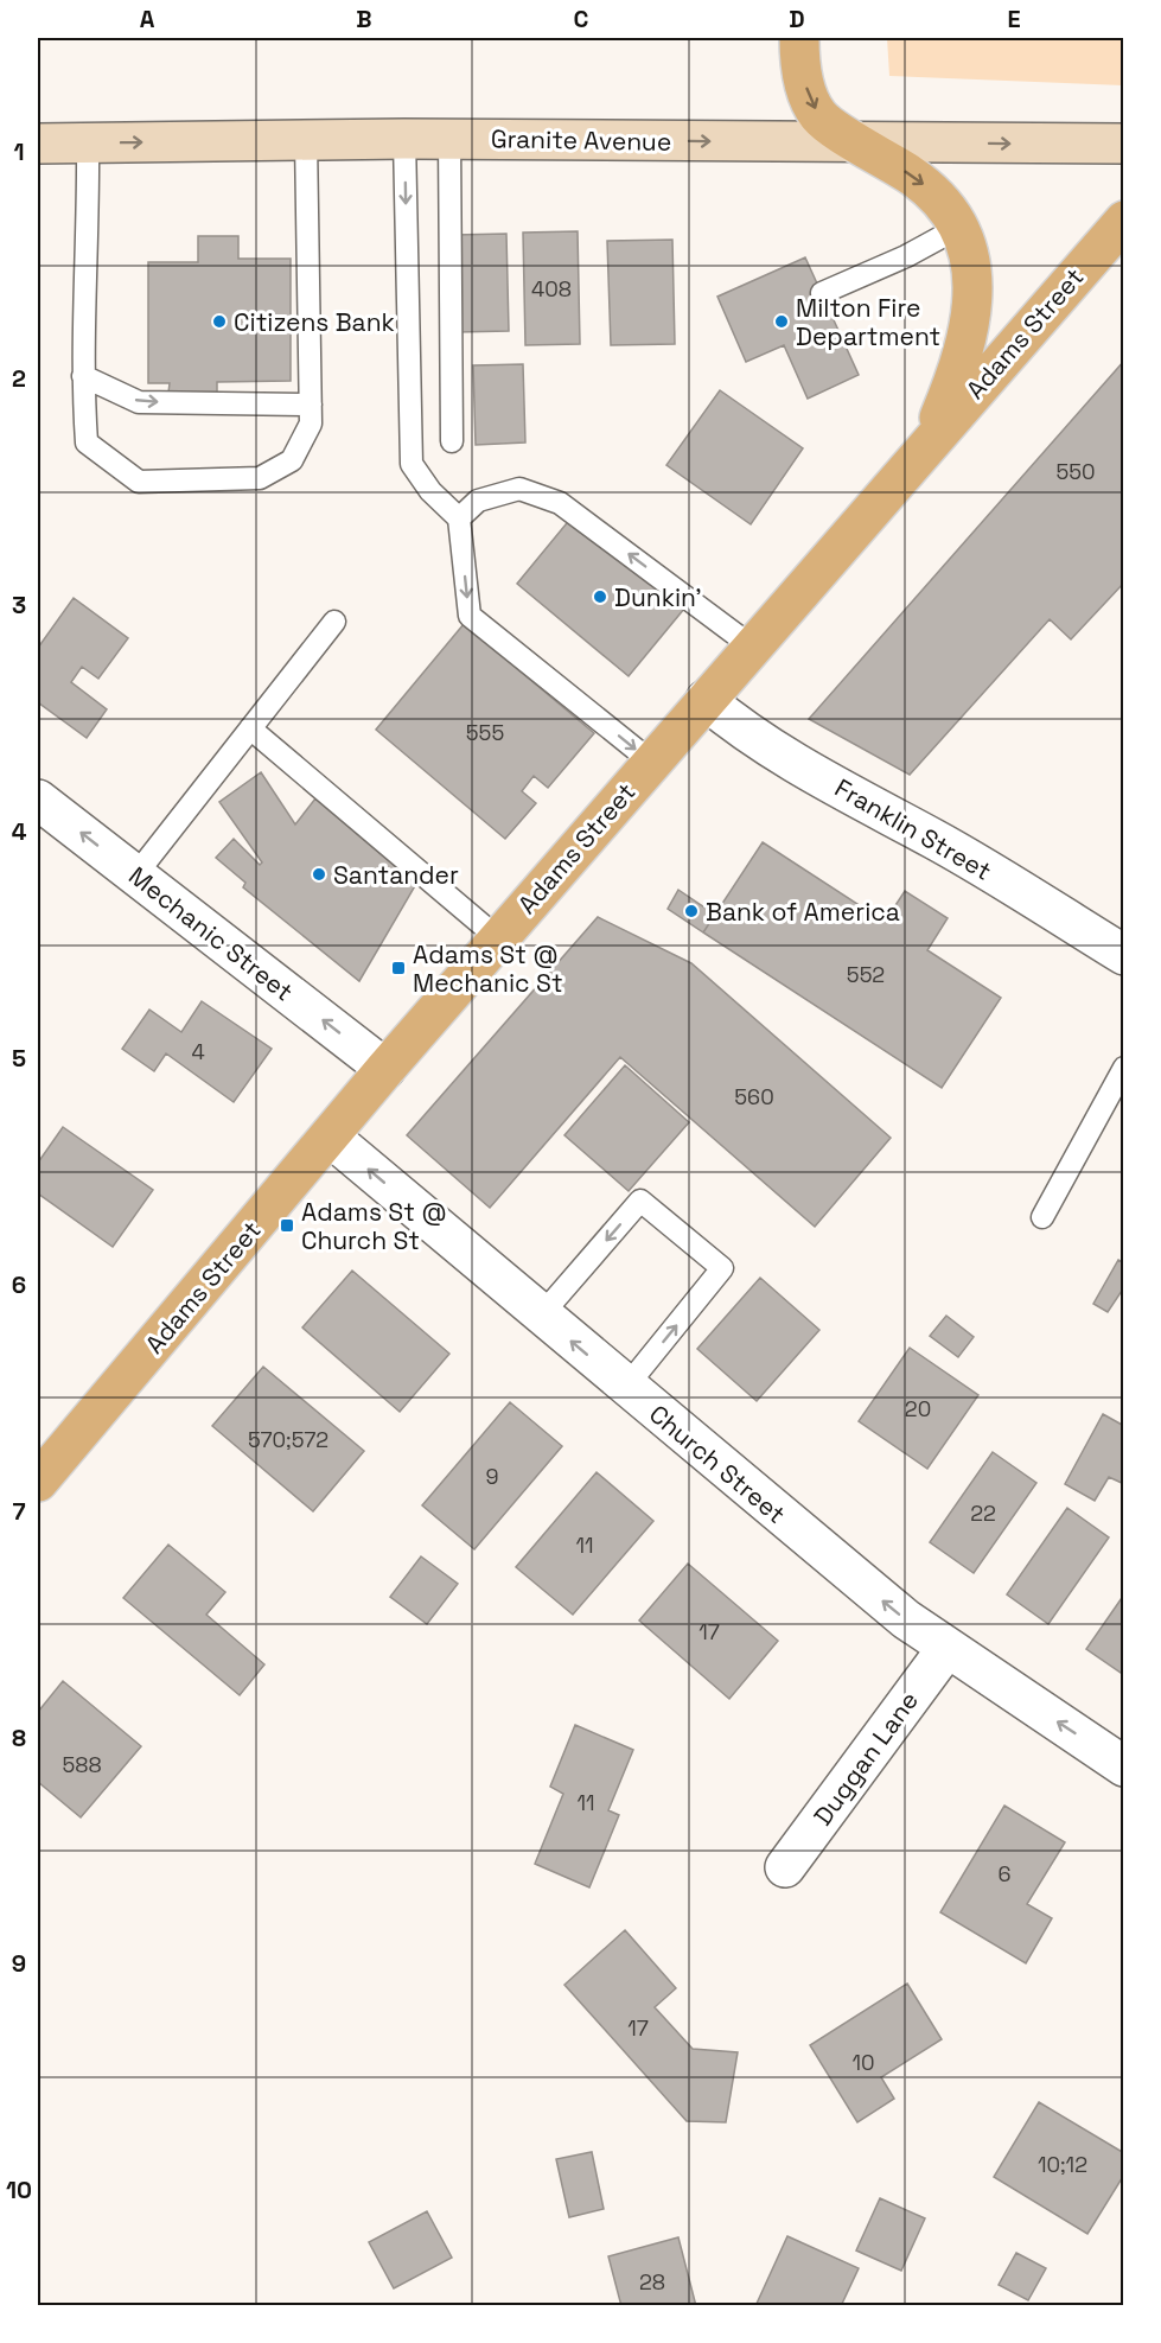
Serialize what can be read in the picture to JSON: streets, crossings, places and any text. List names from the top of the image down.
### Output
{
  "streets": {
    "main road": ["Granite Avenue", "Adams Street"],
    "street": [
      "Franklin Street",
      "Mechanic Street",
      "Church Street",
      "Duggan Lane"
    ]
  },
  "crossings": [
    ["Granite Avenue", "Adams Street"],
    ["Adams Street", "Franklin Street"],
    ["Adams Street", "Mechanic Street"],
    ["Adams Street", "Church Street"],
    ["Church Street", "Duggan Lane"]
  ],
  "one_way": ["Granite Avenue", "Mechanic Street", "Church Street"],
  "places": {
    "other": [
      "Citizens Bank",
      "Milton Fire Department",
      "Dunkin'",
      "Santander",
      "Bank of America"
    ],
    "transit": ["Adams St @ Mechanic St", "Adams St @ Church St"]
  },
  "house_numbers": [
    "408",
    "550",
    "555",
    "552",
    "4",
    "560",
    "20",
    "570;572",
    "9",
    "22",
    "11",
    "17",
    "588",
    "11",
    "6",
    "17",
    "10",
    "10;12",
    "28"
  ],
  "grid": {
    "columns": [
      "A",
      "B",
      "C",
      "D",
      "E"
    ],
    "rows": [
      "1",
      "2",
      "3",
      "4",
      "5",
      "6",
      "7",
      "8",
      "9",
      "10"
    ]
  }
}
